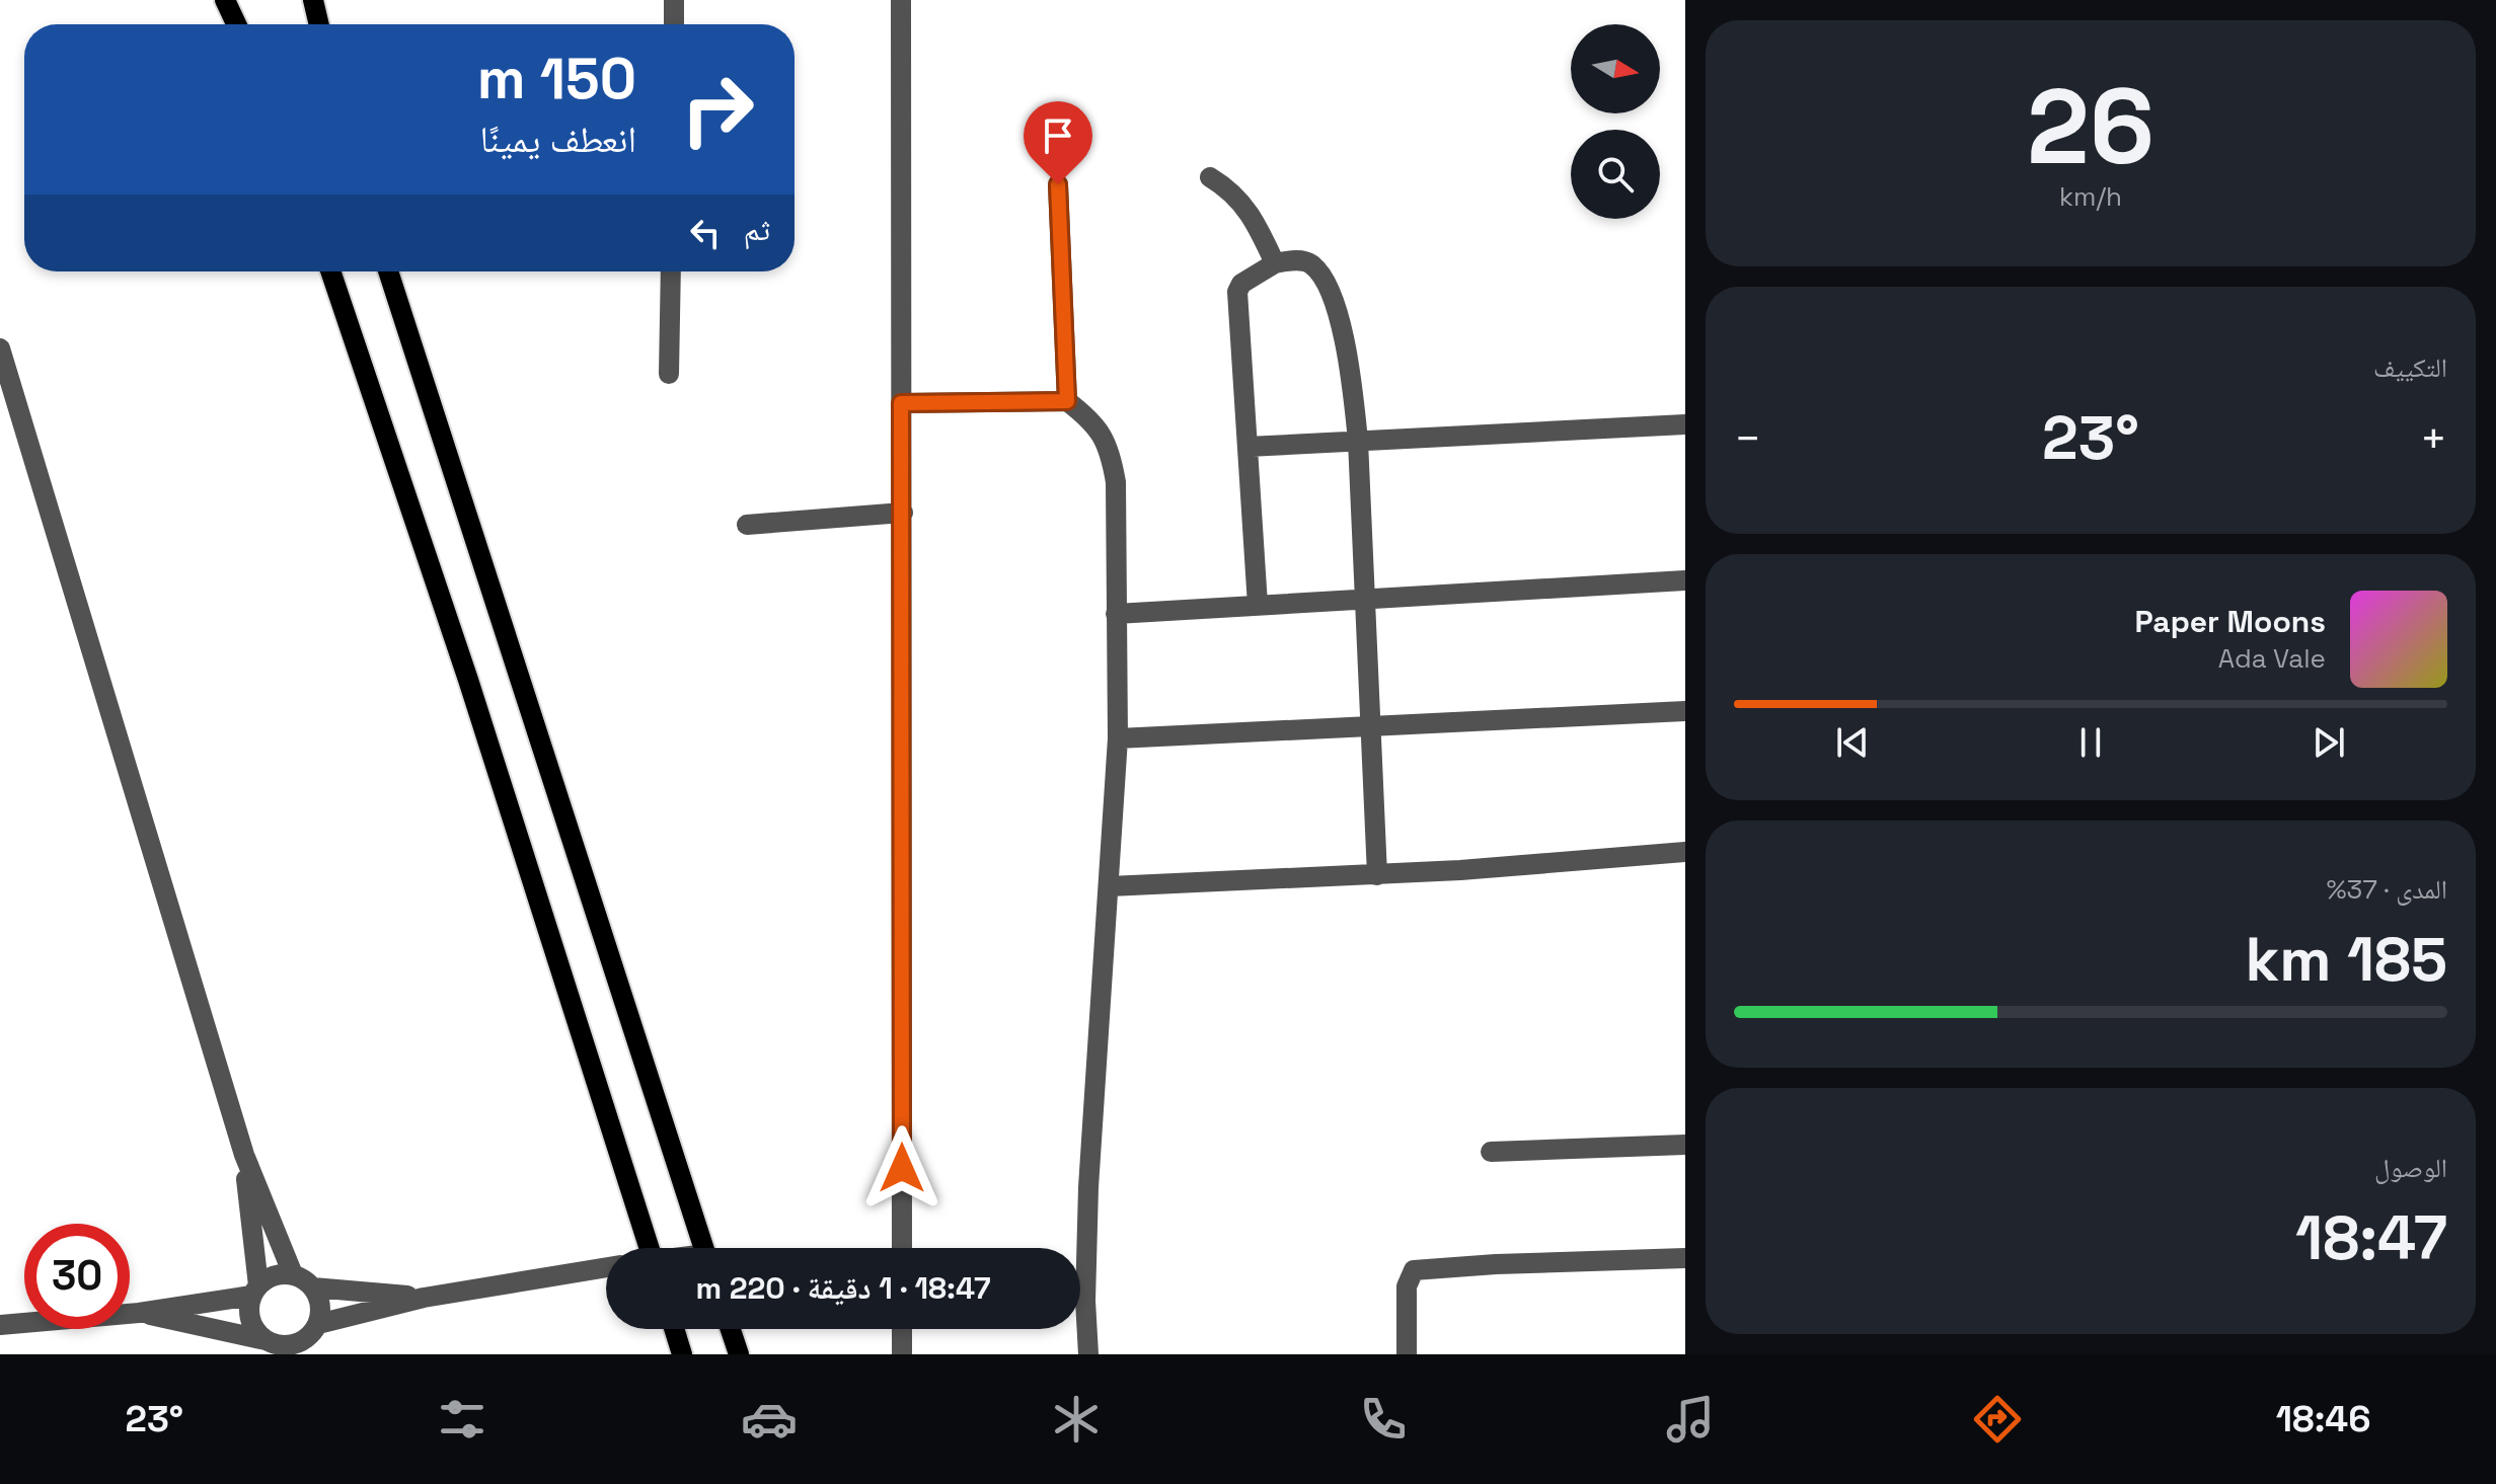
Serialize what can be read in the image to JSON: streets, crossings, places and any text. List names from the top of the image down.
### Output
{
  "north": "right",
  "page": {
    "tile": [
      ["26", "km/h"],
      "التكييف",
      ["المدى · 37%", "185 km"],
      ["الوصول", "18:47"]
    ],
    "turn": ["150 m", "انعطف يمينًا"],
    "then": "ثم",
    "heat": ["−", "23°", "+"],
    "song": ["Paper Moons", "Ada Vale"],
    "limit": "30",
    "trip": "18:47 · 1 دقيقة · 220 m",
    "tabs": ["18:46", "23°"]
  }
}
